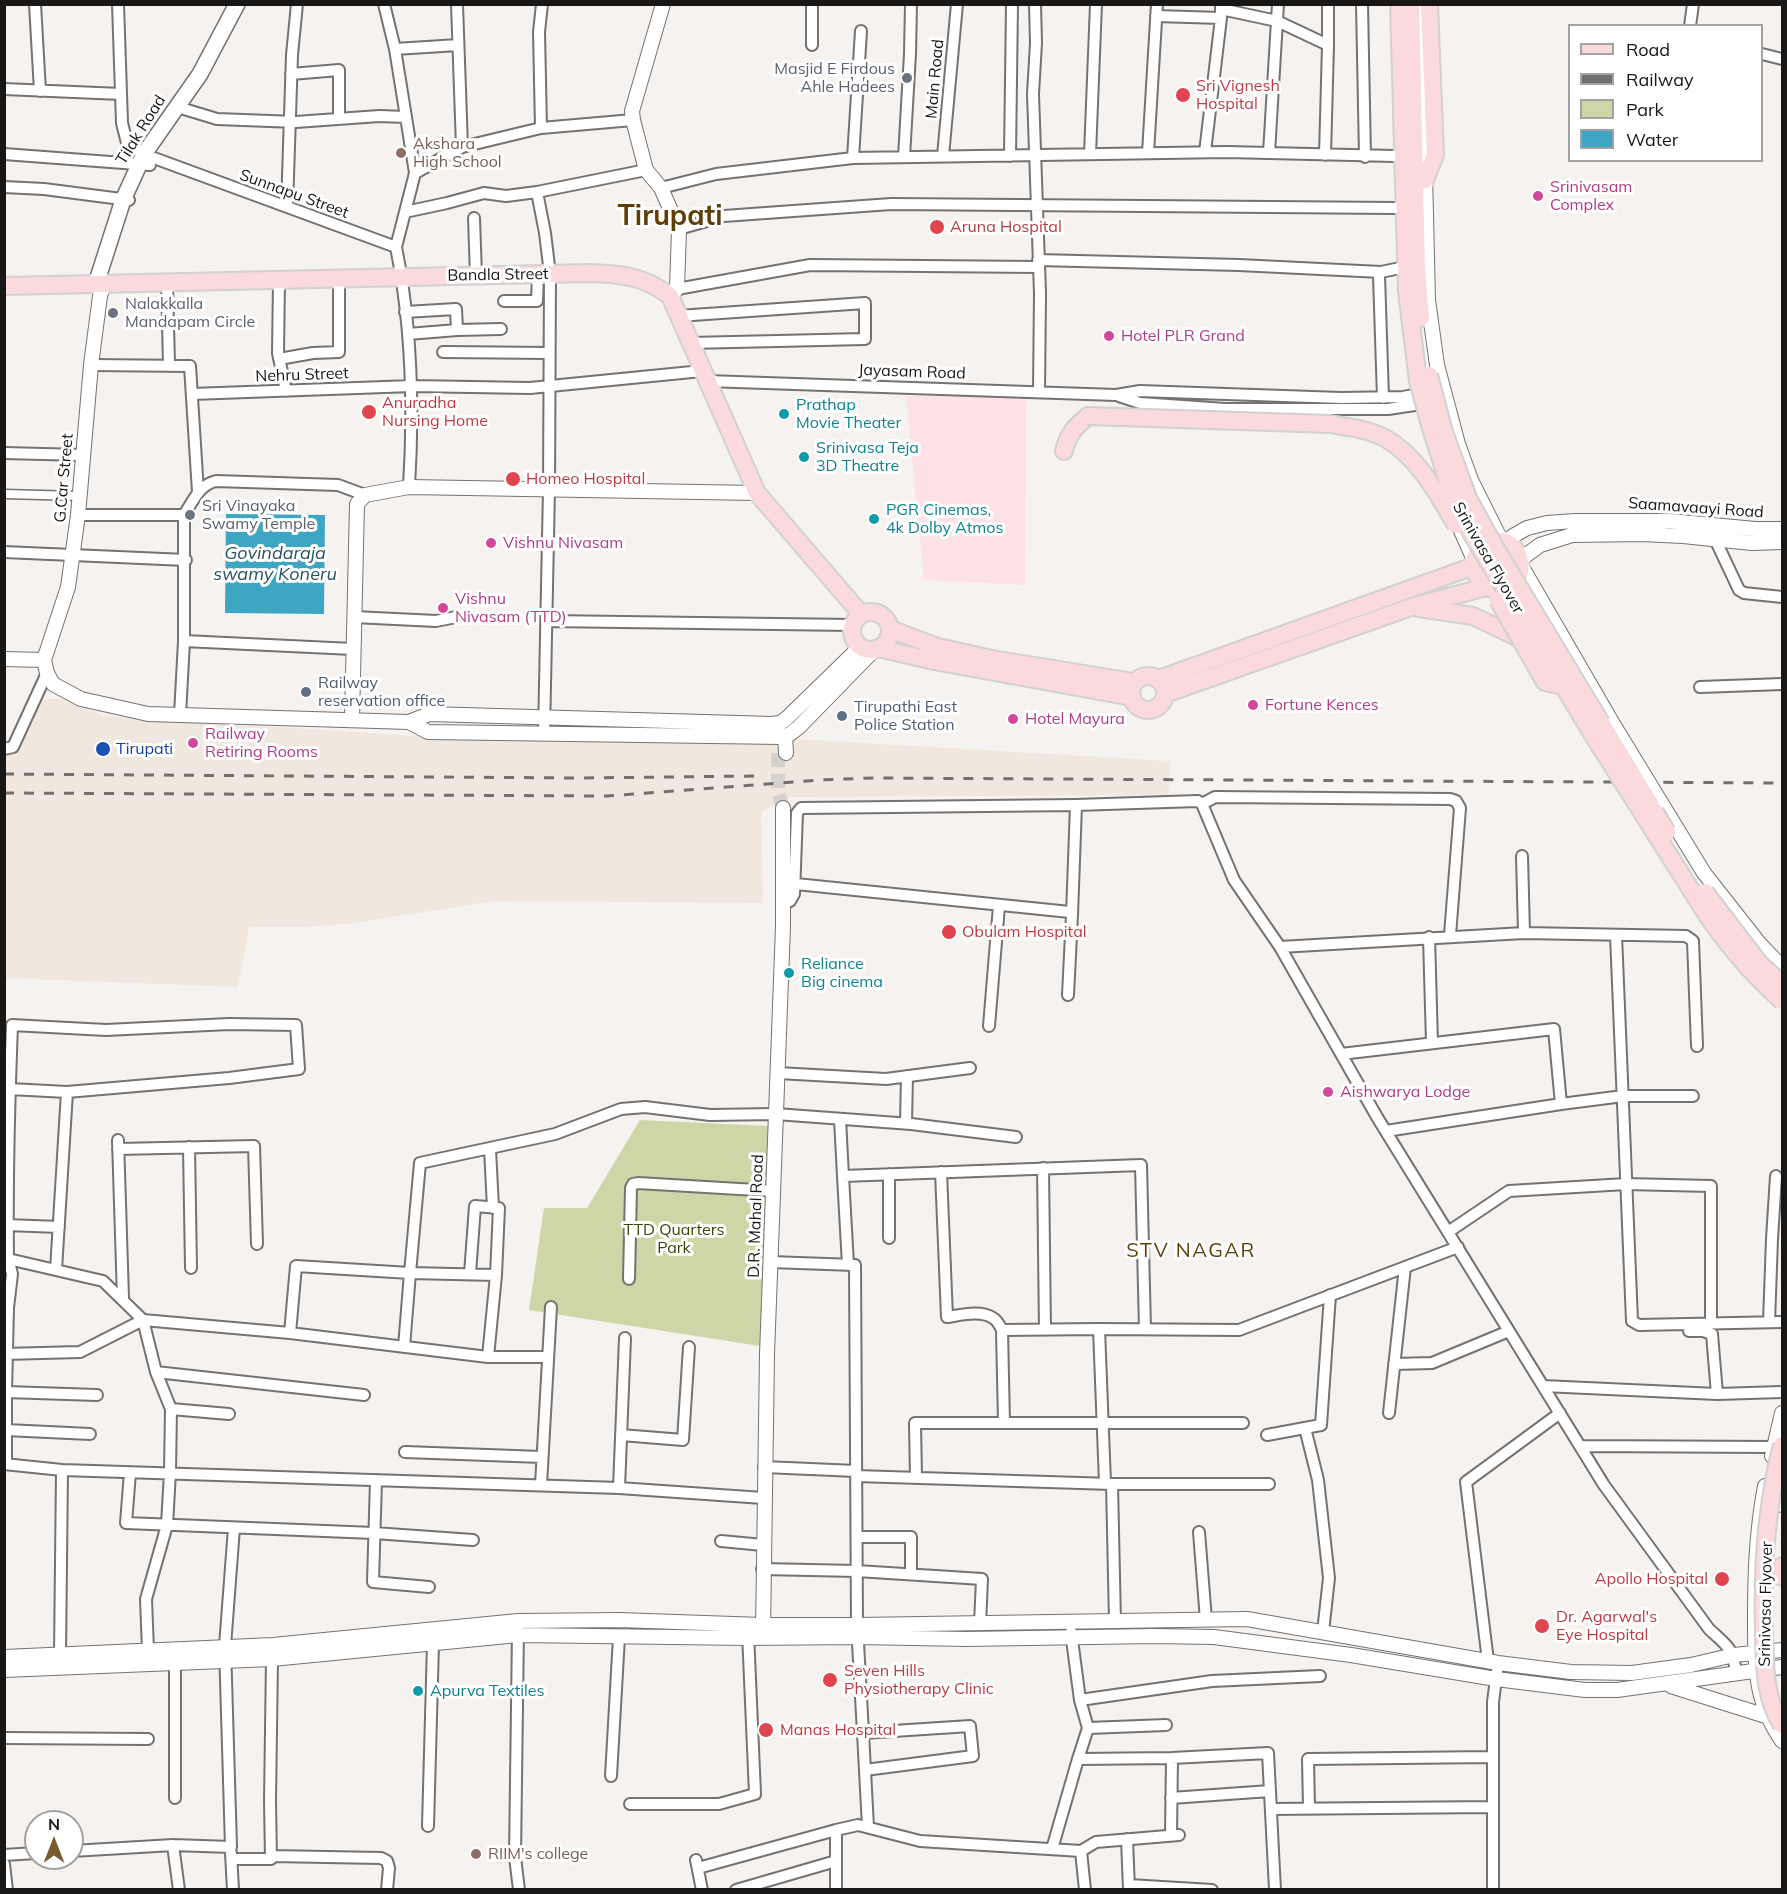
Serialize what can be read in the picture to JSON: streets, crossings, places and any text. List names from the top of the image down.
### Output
{
  "streets": {
    "main road": ["Tilak Road", "Bandla Street", "Srinivasa Flyover"],
    "street": [
      "Main Road",
      "Sunnapu Street",
      "Jayasam Road",
      "Nehru Street",
      "G.Car Street",
      "Saamavaayi Road",
      "D.R. Mahal Road"
    ]
  },
  "crossings": [
    ["Tilak Road", "Sunnapu Street"],
    ["Tilak Road", "Bandla Street"],
    ["Tilak Road", "G.Car Street"],
    ["Bandla Street", "G.Car Street"],
    ["Jayasam Road", "Nehru Street"]
  ],
  "districts": ["Tirupati", "STV NAGAR"],
  "water": ["Govindaraja swamy Koneru"],
  "parks": ["TTD Quarters Park"],
  "places": [
    "Masjid E Firdous Ahle Hadees",
    "Sri Vignesh Hospital",
    "Akshara High School",
    "Srinivasam Complex",
    "Aruna Hospital",
    "Nalakkalla Mandapam Circle",
    "Hotel PLR Grand",
    "Anuradha Nursing Home",
    "Prathap Movie Theater",
    "Srinivasa Teja 3D Theatre",
    "Homeo Hospital",
    "Sri Vinayaka Swamy Temple",
    "PGR Cinemas, 4k Dolby Atmos",
    "Vishnu Nivasam",
    "Vishnu Nivasam (TTD)",
    "Railway reservation office",
    "Fortune Kences",
    "Tirupathi East Police Station",
    "Hotel Mayura",
    "Railway Retiring Rooms",
    "Tirupati",
    "Obulam Hospital",
    "Reliance Big cinema",
    "Aishwarya Lodge",
    "Apollo Hospital",
    "Dr. Agarwal's Eye Hospital",
    "Seven Hills Physiotherapy Clinic",
    "Apurva Textiles",
    "Manas Hospital",
    "RIIM's college"
  ],
  "legend": [
    "Road",
    "Railway",
    "Park",
    "Water"
  ],
  "north": "top"
}
